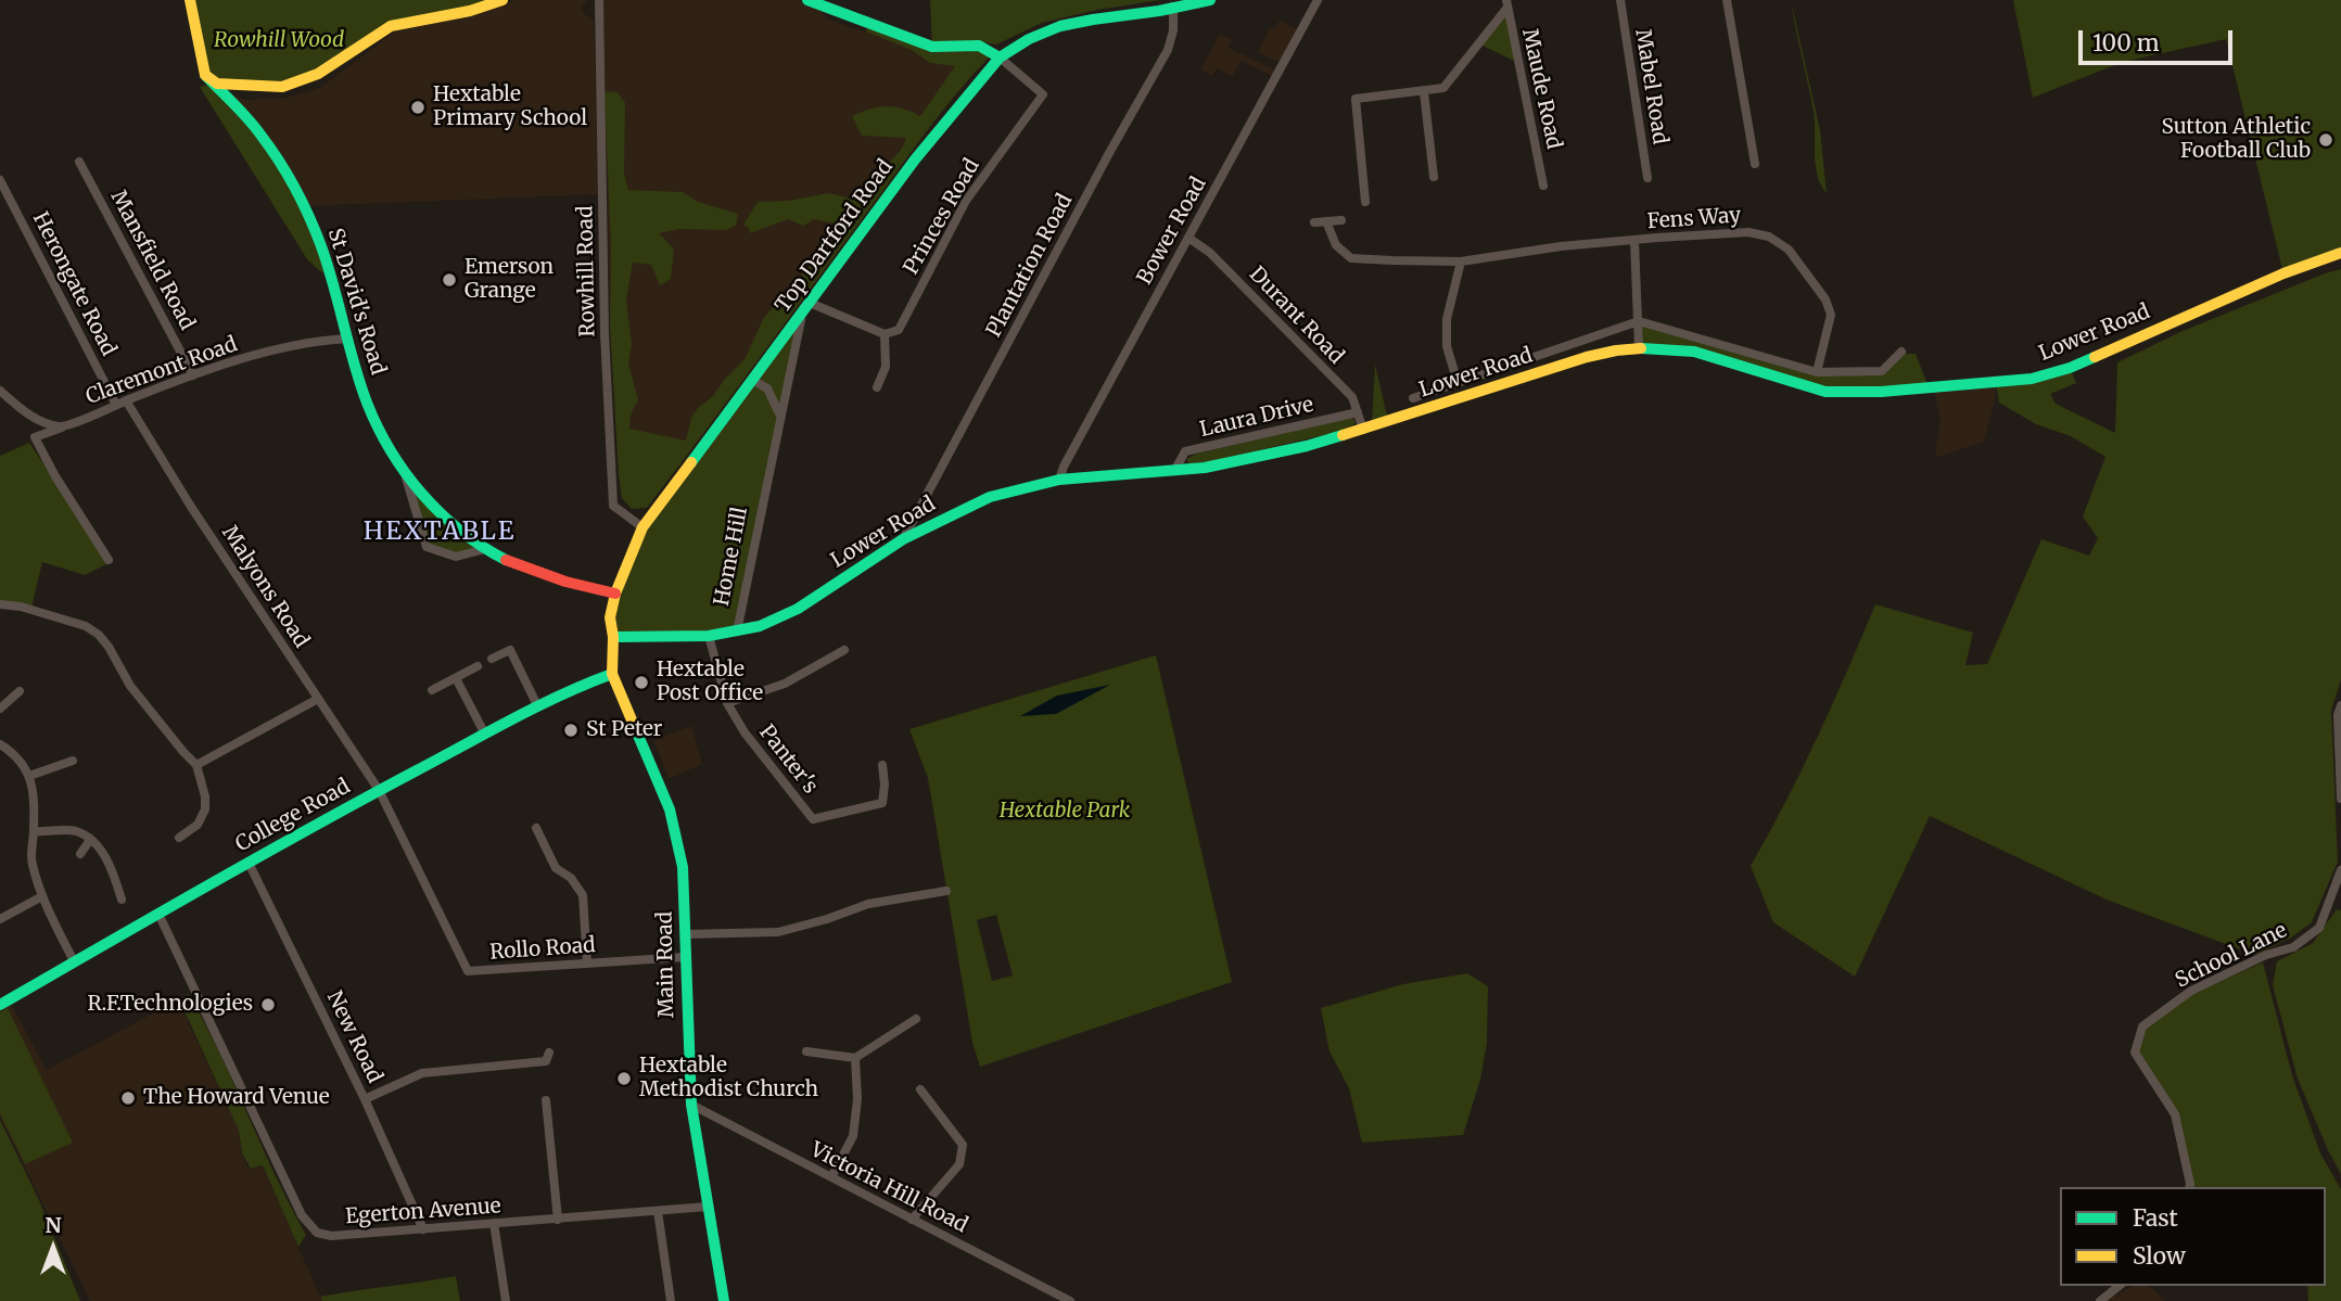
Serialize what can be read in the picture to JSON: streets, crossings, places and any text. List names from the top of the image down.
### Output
{
  "streets": {
    "street": [
      "Mabel Road",
      "Maude Road",
      "Princes Road",
      "Fens Way",
      "Bower Road",
      "Top Dartford Road",
      "Mansfield Road",
      "Plantation Road",
      "Rowhill Road",
      "Herongate Road",
      "St David's Road",
      "Durant Road",
      "Lower Road",
      "Claremont Road",
      "Laura Drive",
      "Home Hill",
      "Malyons Road",
      "Panter's",
      "College Road",
      "Rollo Road",
      "School Lane",
      "Main Road",
      "New Road",
      "Victoria Hill Road",
      "Egerton Avenue"
    ]
  },
  "crossings": [
    ["Princes Road", "Top Dartford Road"],
    ["Bower Road", "Durant Road"],
    ["Bower Road", "Lower Road"],
    ["Top Dartford Road", "Plantation Road"],
    ["Top Dartford Road", "Rowhill Road"],
    ["Top Dartford Road", "St David's Road"],
    ["Top Dartford Road", "Home Hill"],
    ["Top Dartford Road", "Main Road"],
    ["Mansfield Road", "Claremont Road"],
    ["Plantation Road", "Lower Road"],
    ["Herongate Road", "Claremont Road"],
    ["Herongate Road", "Malyons Road"],
    ["St David's Road", "Claremont Road"],
    ["Durant Road", "Lower Road"],
    ["Durant Road", "Laura Drive"],
    ["Lower Road", "Laura Drive"],
    ["Lower Road", "Home Hill"],
    ["Claremont Road", "Malyons Road"],
    ["Home Hill", "Panter's"],
    ["Home Hill", "Main Road"],
    ["Malyons Road", "College Road"],
    ["Malyons Road", "Rollo Road"],
    ["College Road", "Rollo Road"],
    ["College Road", "Main Road"],
    ["College Road", "New Road"],
    ["College Road", "Egerton Avenue"],
    ["Rollo Road", "Main Road"],
    ["Main Road", "Victoria Hill Road"],
    ["Main Road", "Egerton Avenue"],
    ["New Road", "Egerton Avenue"]
  ],
  "districts": ["HEXTABLE"],
  "parks": ["Rowhill Wood", "Hextable Park"],
  "places": [
    "Hextable Primary School",
    "Sutton Athletic Football Club",
    "Emerson Grange",
    "Hextable Post Office",
    "St Peter",
    "R.F.Technologies",
    "Hextable Methodist Church",
    "The Howard Venue"
  ],
  "legend": ["Fast", "Slow"],
  "scale_bar": "100 m",
  "north": "top"
}
